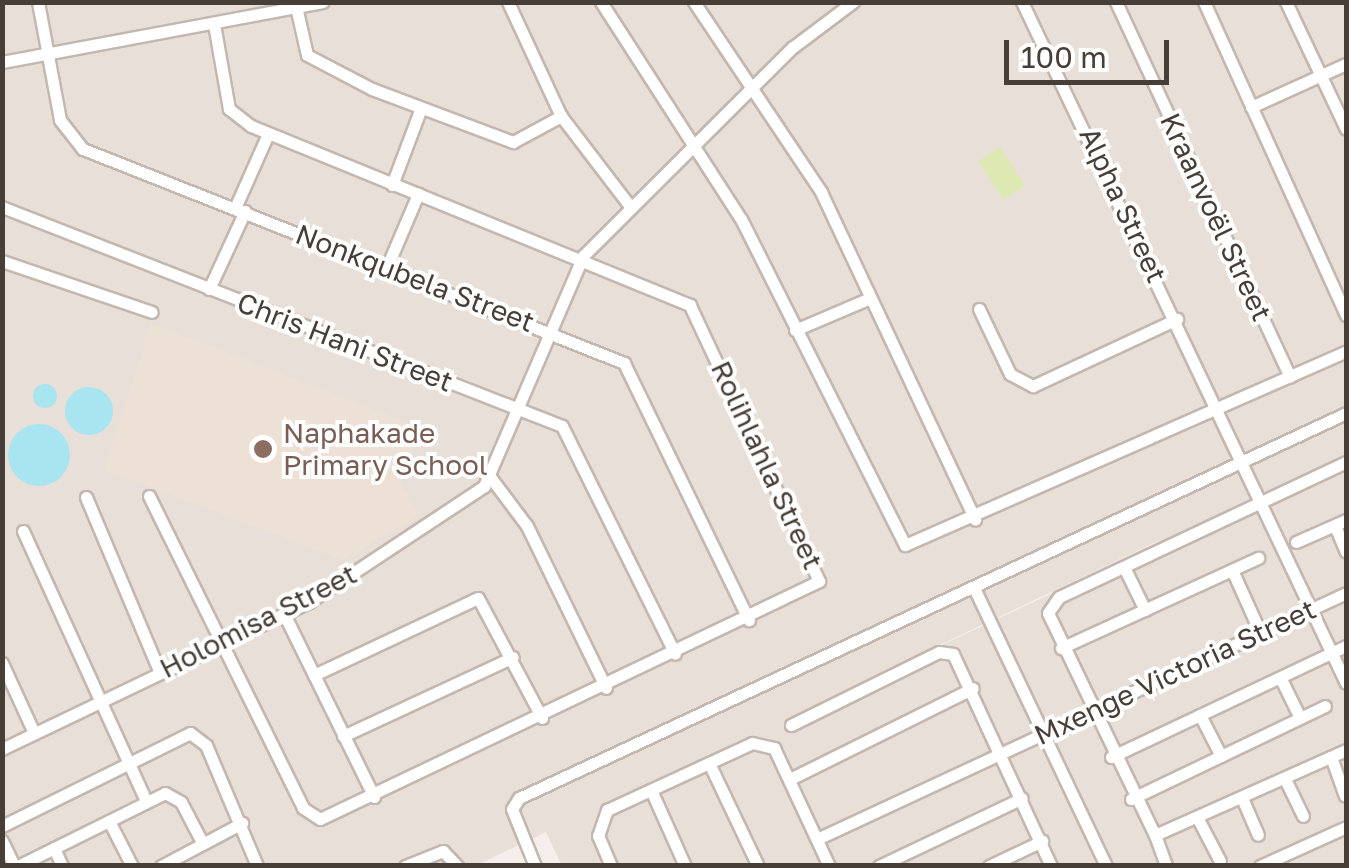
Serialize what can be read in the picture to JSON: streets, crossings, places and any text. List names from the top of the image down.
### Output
{
  "streets": {
    "street": [
      "Alpha Street",
      "Kraanvoël Street",
      "Nonkqubela Street",
      "Chris Hani Street",
      "Rolihlahla Street",
      "Holomisa Street",
      "Mxenge Victoria Street"
    ]
  },
  "crossings": [
    ["Alpha Street", "Mxenge Victoria Street"],
    ["Nonkqubela Street", "Rolihlahla Street"],
    ["Chris Hani Street", "Rolihlahla Street"],
    ["Rolihlahla Street", "Holomisa Street"]
  ],
  "places": ["Naphakade Primary School"],
  "scale_bar": "100 m"
}
